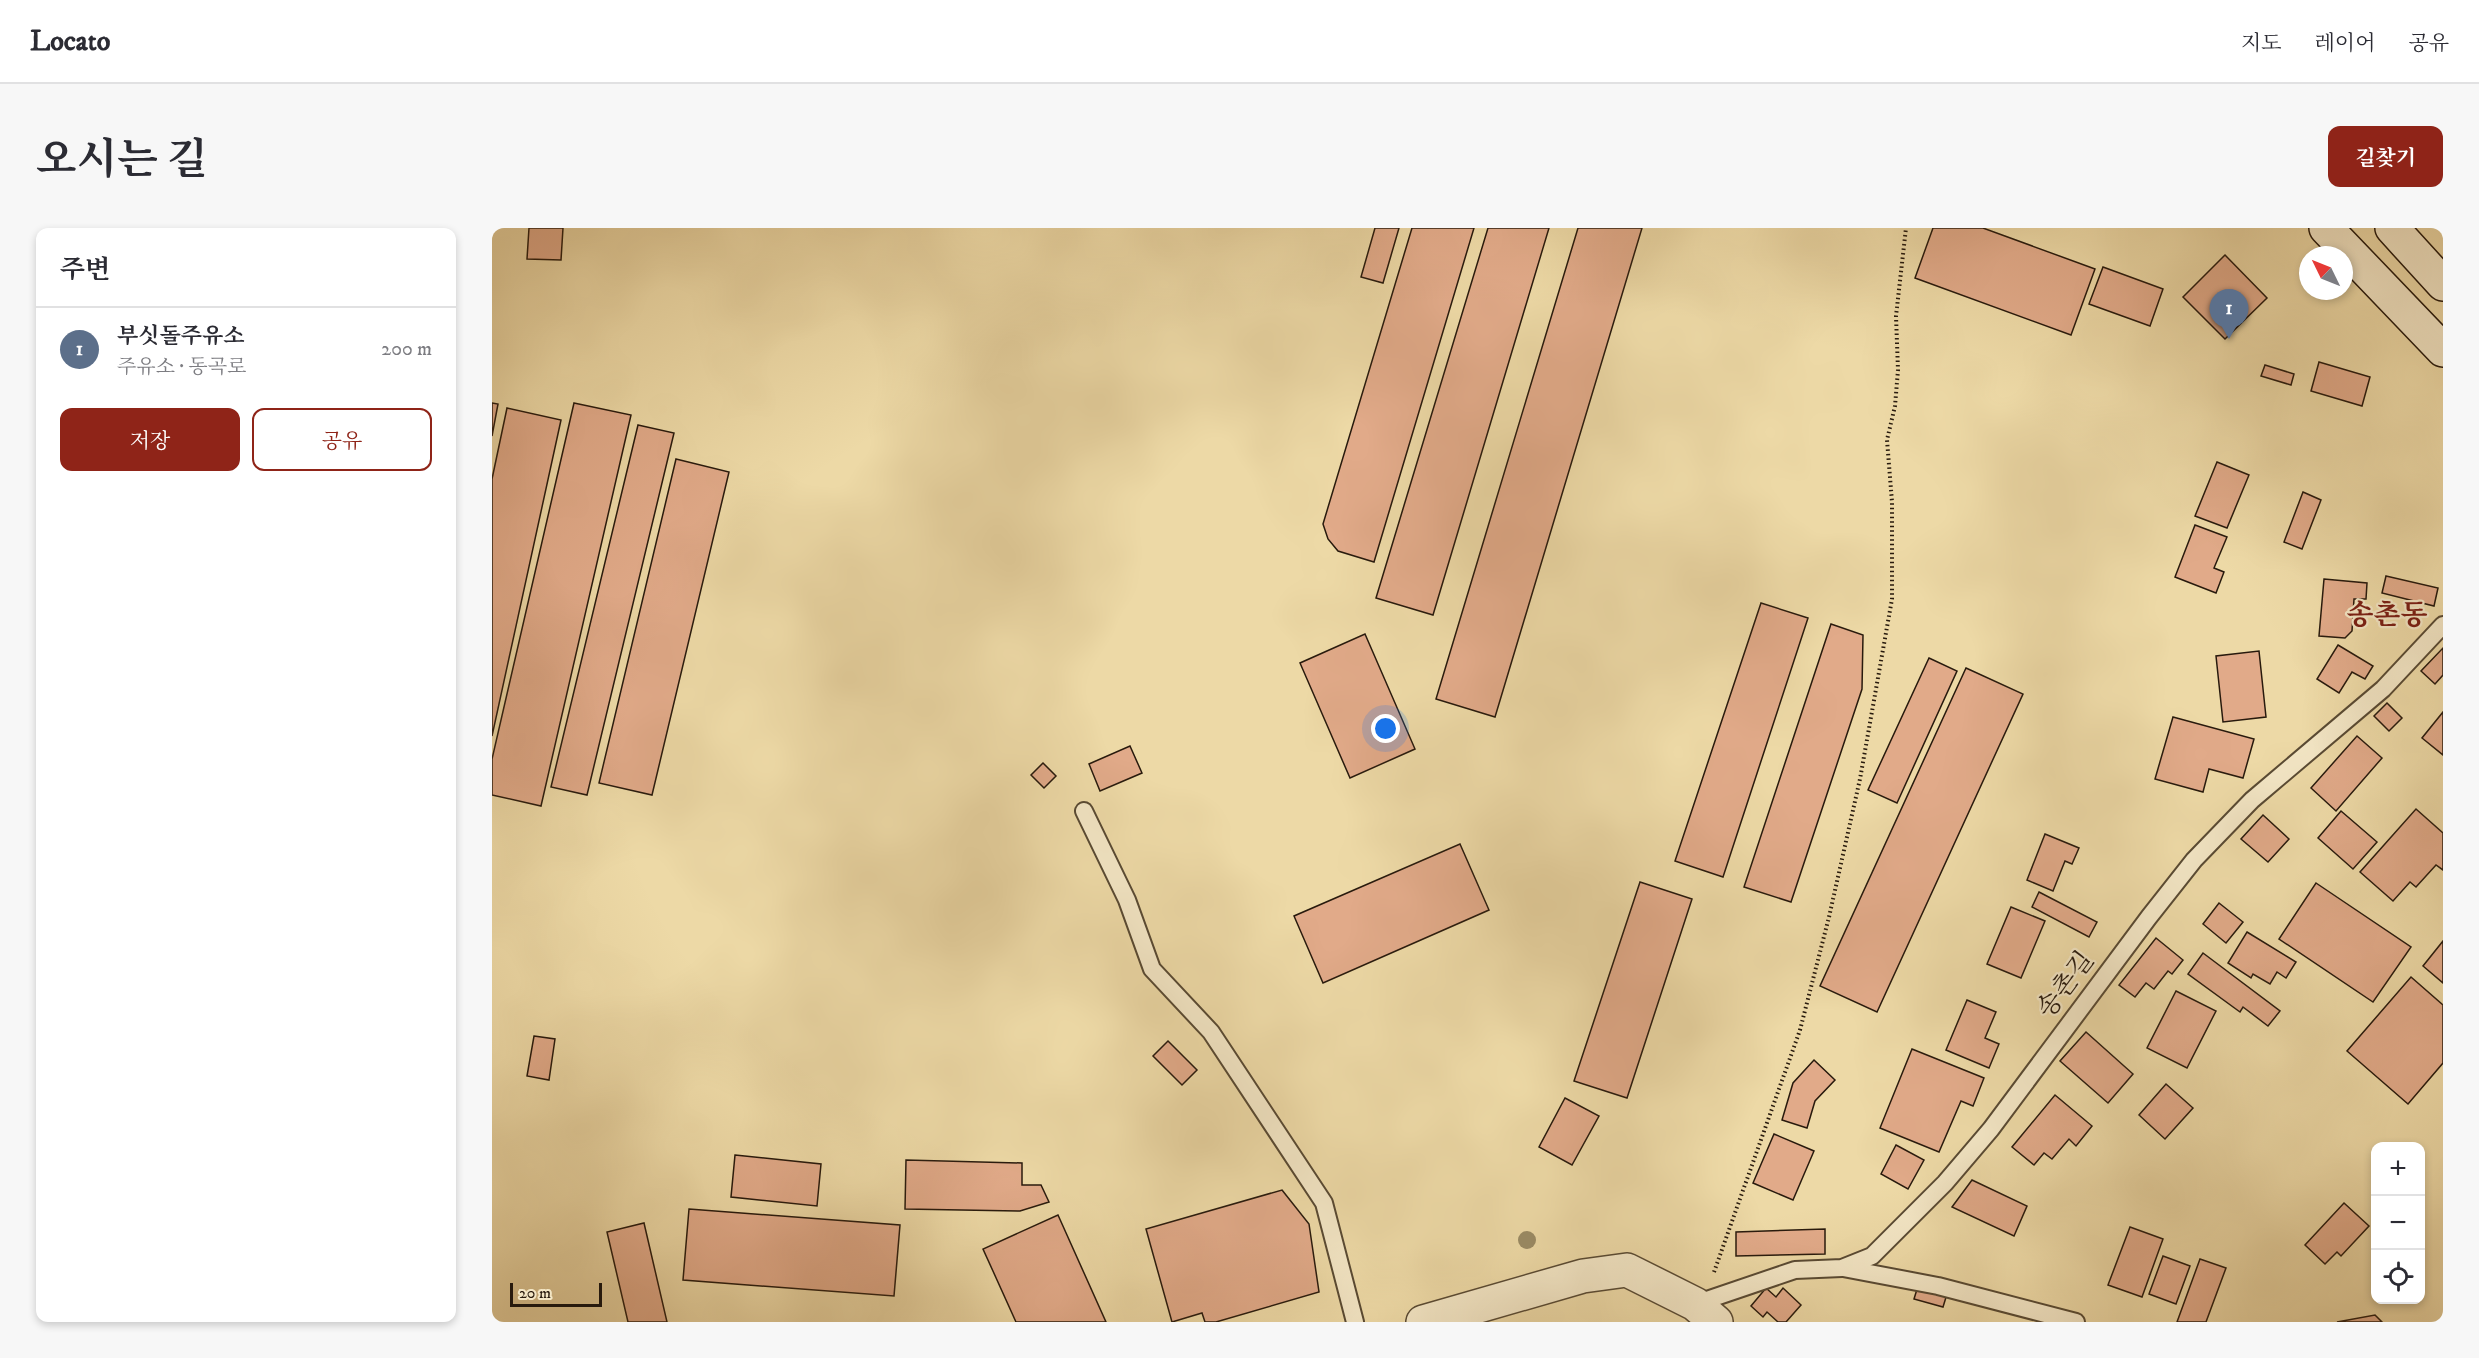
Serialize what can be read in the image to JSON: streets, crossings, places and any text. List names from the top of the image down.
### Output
{
  "streets": {
    "lane": ["송촌길"]
  },
  "districts": ["송촌동"],
  "scale_bar": "20 m",
  "north": "top left",
  "page": {
    "header": "Locato",
    "nav": ["지도", "레이어", "공유"],
    "title": "오시는 길",
    "buttons": [
      "길찾기",
      ["저장", "공유"]
    ],
    "heading": "주변",
    "pins": "1",
    "list": [
      {
        "mark": "1",
        "name": "부싯돌주유소",
        "note": "주유소 · 동곡로",
        "value": "200 m"
      }
    ],
    "map_buttons": ["+", "−"],
    "scale": "20 m"
  }
}
